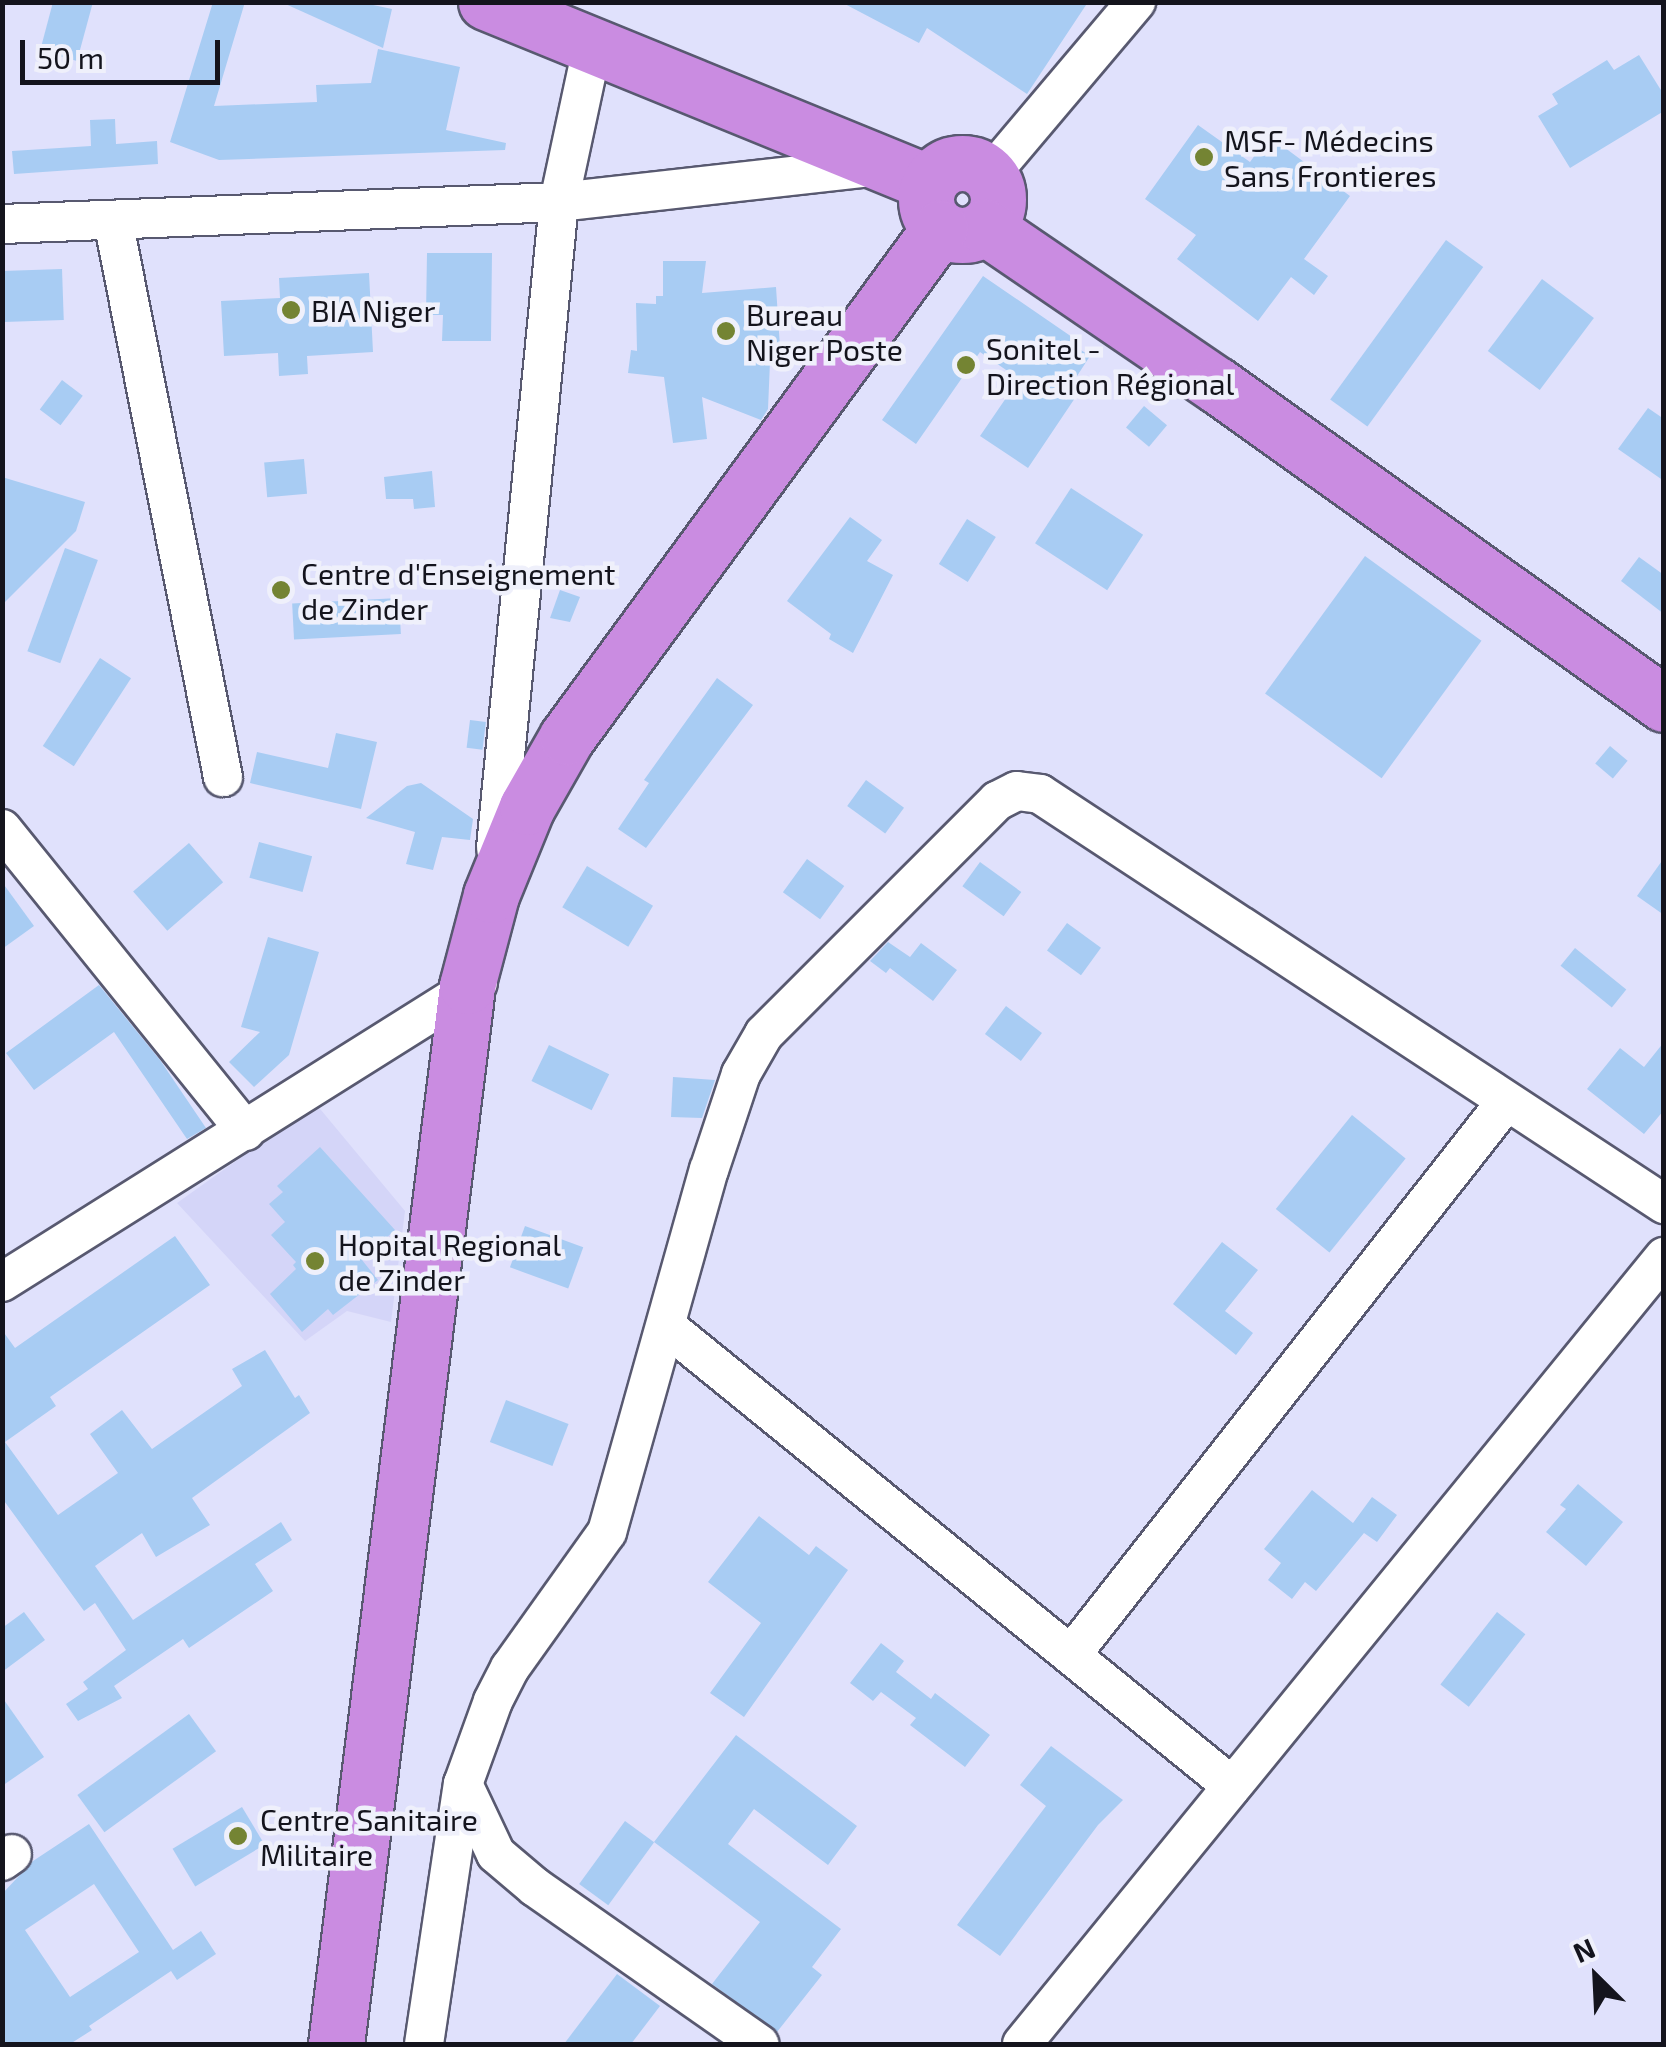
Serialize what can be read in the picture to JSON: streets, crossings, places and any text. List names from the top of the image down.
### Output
{
  "places": [
    "MSF- Médecins Sans Frontieres",
    "BIA Niger",
    "Bureau Niger Poste",
    "Sonitel - Direction Régional",
    "Centre d'Enseignement de Zinder",
    "Hopital Regional de Zinder",
    "Centre Sanitaire Militaire"
  ],
  "scale_bar": "50 m",
  "north": "top left"
}
